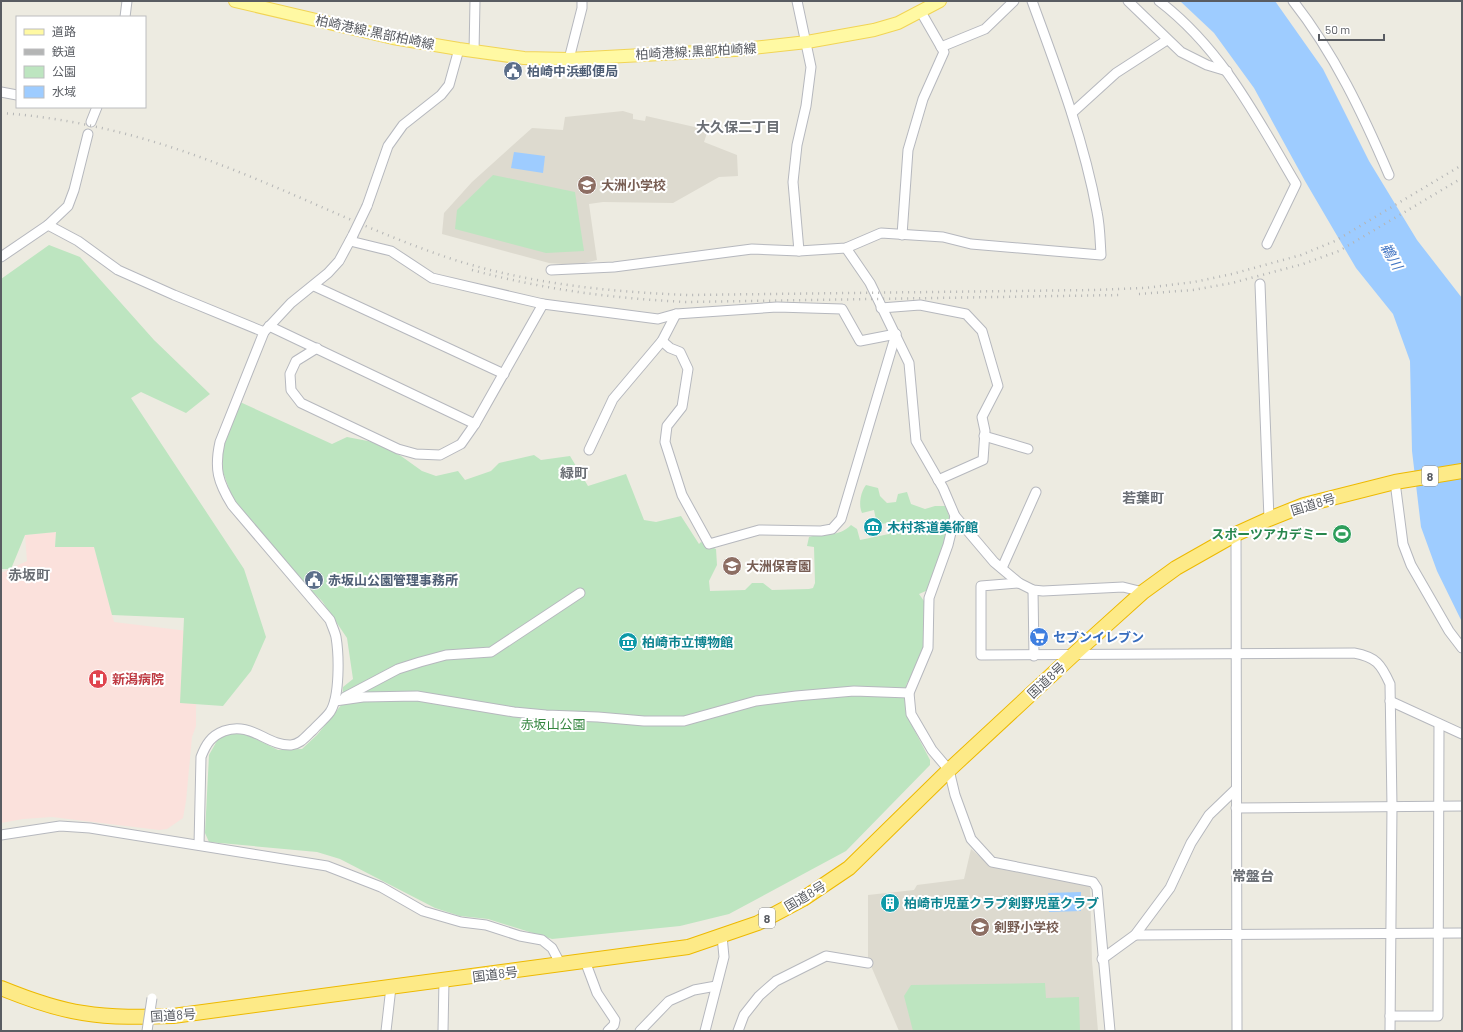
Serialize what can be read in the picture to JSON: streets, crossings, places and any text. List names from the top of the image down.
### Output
{
  "streets": {
    "highway": ["8", "国道8号"],
    "main road": ["柏崎港線;黒部柏崎線"]
  },
  "districts": [
    "大久保二丁目",
    "緑町",
    "若葉町",
    "赤坂町",
    "常盤台"
  ],
  "water": ["鵜川"],
  "parks": ["赤坂山公園"],
  "places": {
    "public building": ["柏崎中浜郵便局", "赤坂山公園管理事務所"],
    "school or university": ["大洲小学校", "大洲保育園", "剣野小学校"],
    "museum": ["木村茶道美術館", "柏崎市立博物館"],
    "sports": ["スポーツアカデミー"],
    "supermarket": ["セブンイレブン"],
    "hospital": ["新潟病院"],
    "building": ["柏崎市児童クラブ剣野児童クラブ"]
  },
  "legend": [
    "道路",
    "鉄道",
    "公園",
    "水域"
  ],
  "scale_bar": "50 m"
}
